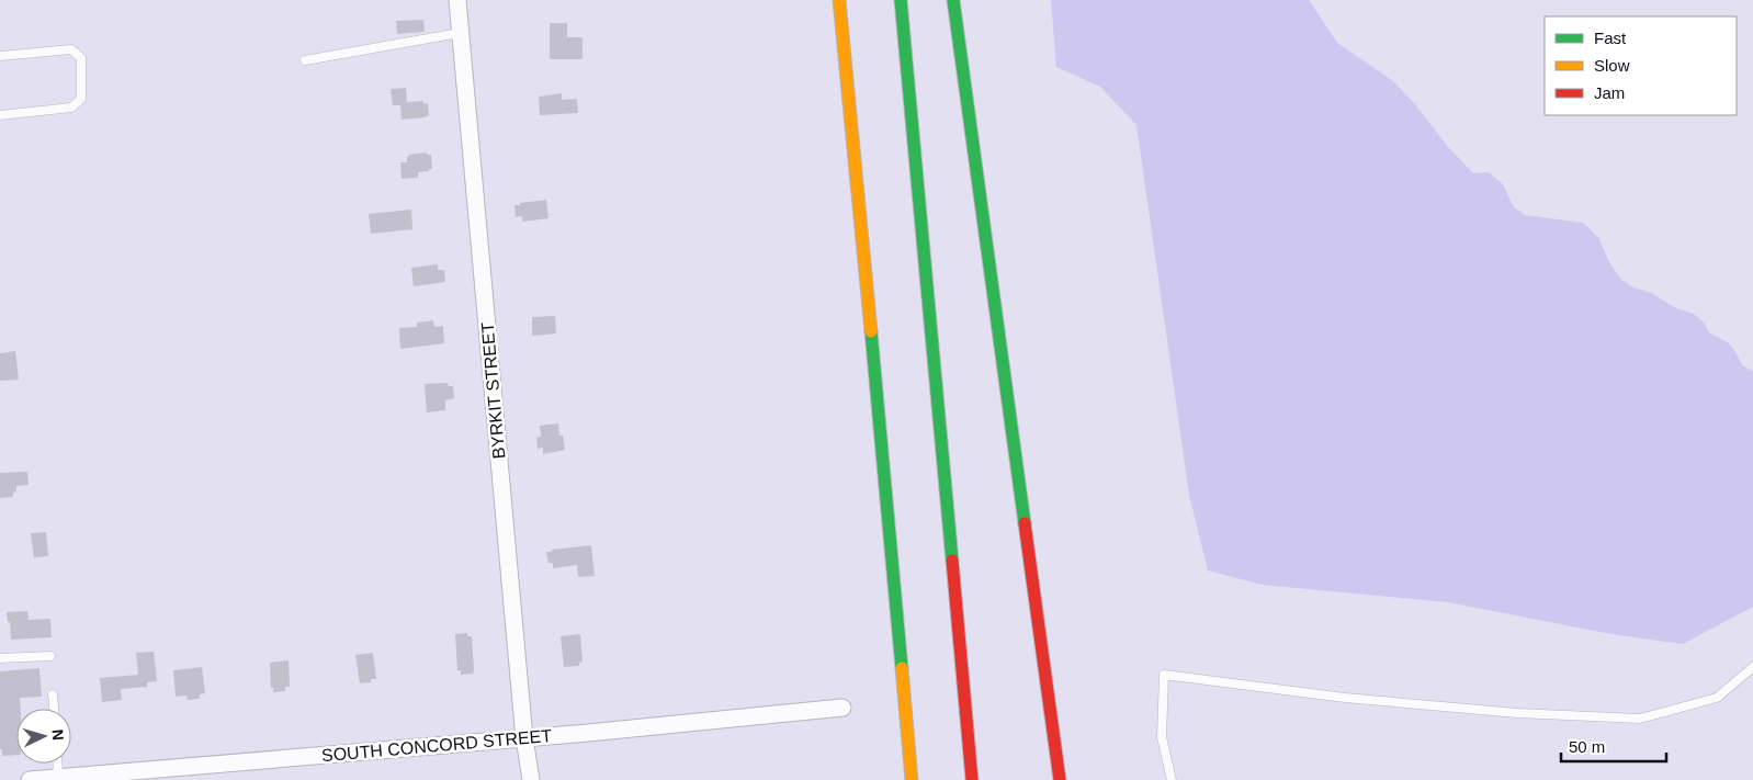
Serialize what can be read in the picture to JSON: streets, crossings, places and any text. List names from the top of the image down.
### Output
{
  "streets": {
    "street": ["BYRKIT STREET", "SOUTH CONCORD STREET"]
  },
  "crossings": [
    ["BYRKIT STREET", "SOUTH CONCORD STREET"]
  ],
  "legend": ["Fast", "Slow", "Jam"],
  "scale_bar": "50 m",
  "north": "right"
}
